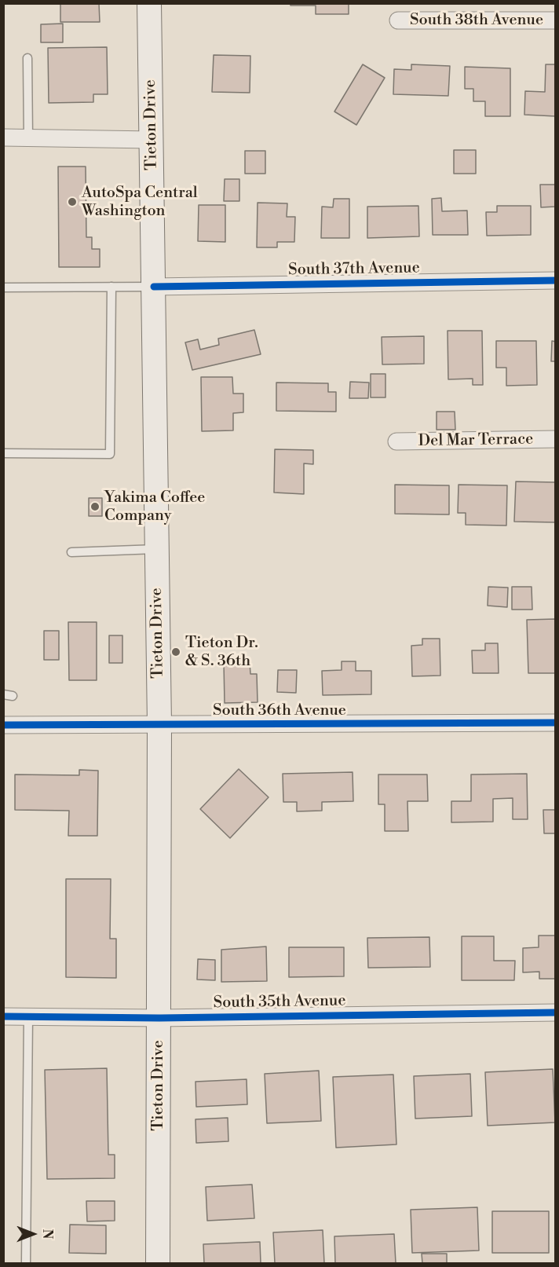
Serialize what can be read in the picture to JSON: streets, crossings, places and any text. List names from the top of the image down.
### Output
{
  "streets": {
    "main road": ["Tieton Drive"],
    "street": [
      "South 38th Avenue",
      "South 37th Avenue",
      "Del Mar Terrace",
      "South 36th Avenue",
      "South 35th Avenue"
    ]
  },
  "crossings": [
    ["Tieton Drive", "South 37th Avenue"],
    ["Tieton Drive", "South 36th Avenue"],
    ["Tieton Drive", "South 35th Avenue"]
  ],
  "places": ["AutoSpa Central Washington", "Yakima Coffee Company", "Tieton Dr. & S. 36th"],
  "north": "right"
}
